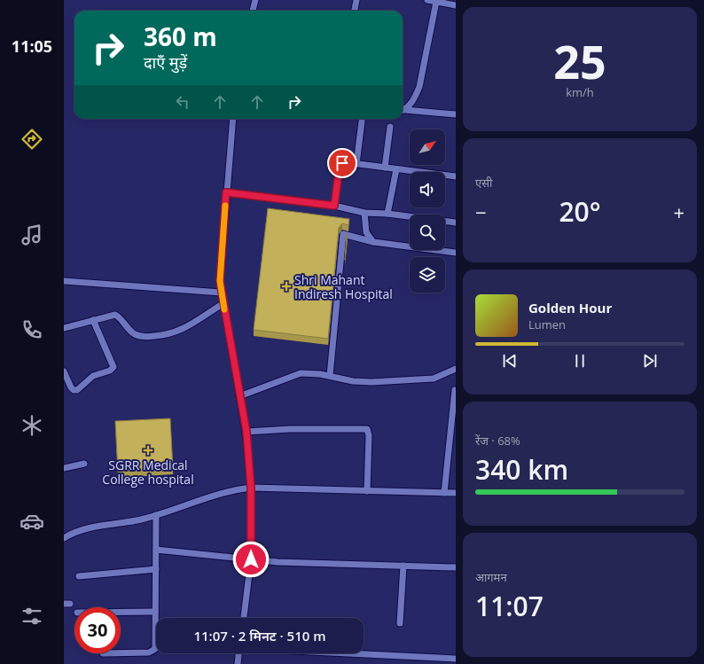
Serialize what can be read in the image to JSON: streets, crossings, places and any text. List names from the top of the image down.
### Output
{
  "places": {
    "health": ["Shri Mahant Indiresh Hospital", "SGRR Medical College hospital"]
  },
  "north": "top right",
  "page": {
    "tabs": "11:05",
    "tile": [
      ["25", "km/h"],
      "एसी",
      ["रेंज · 68%", "340 km"],
      ["आगमन", "11:07"]
    ],
    "turn": ["360 m", "दाएँ मुड़ें"],
    "heat": ["−", "20°", "+"],
    "song": ["Golden Hour", "Lumen"],
    "limit": "30",
    "trip": "11:07 · 2 मिनट · 510 m"
  }
}
